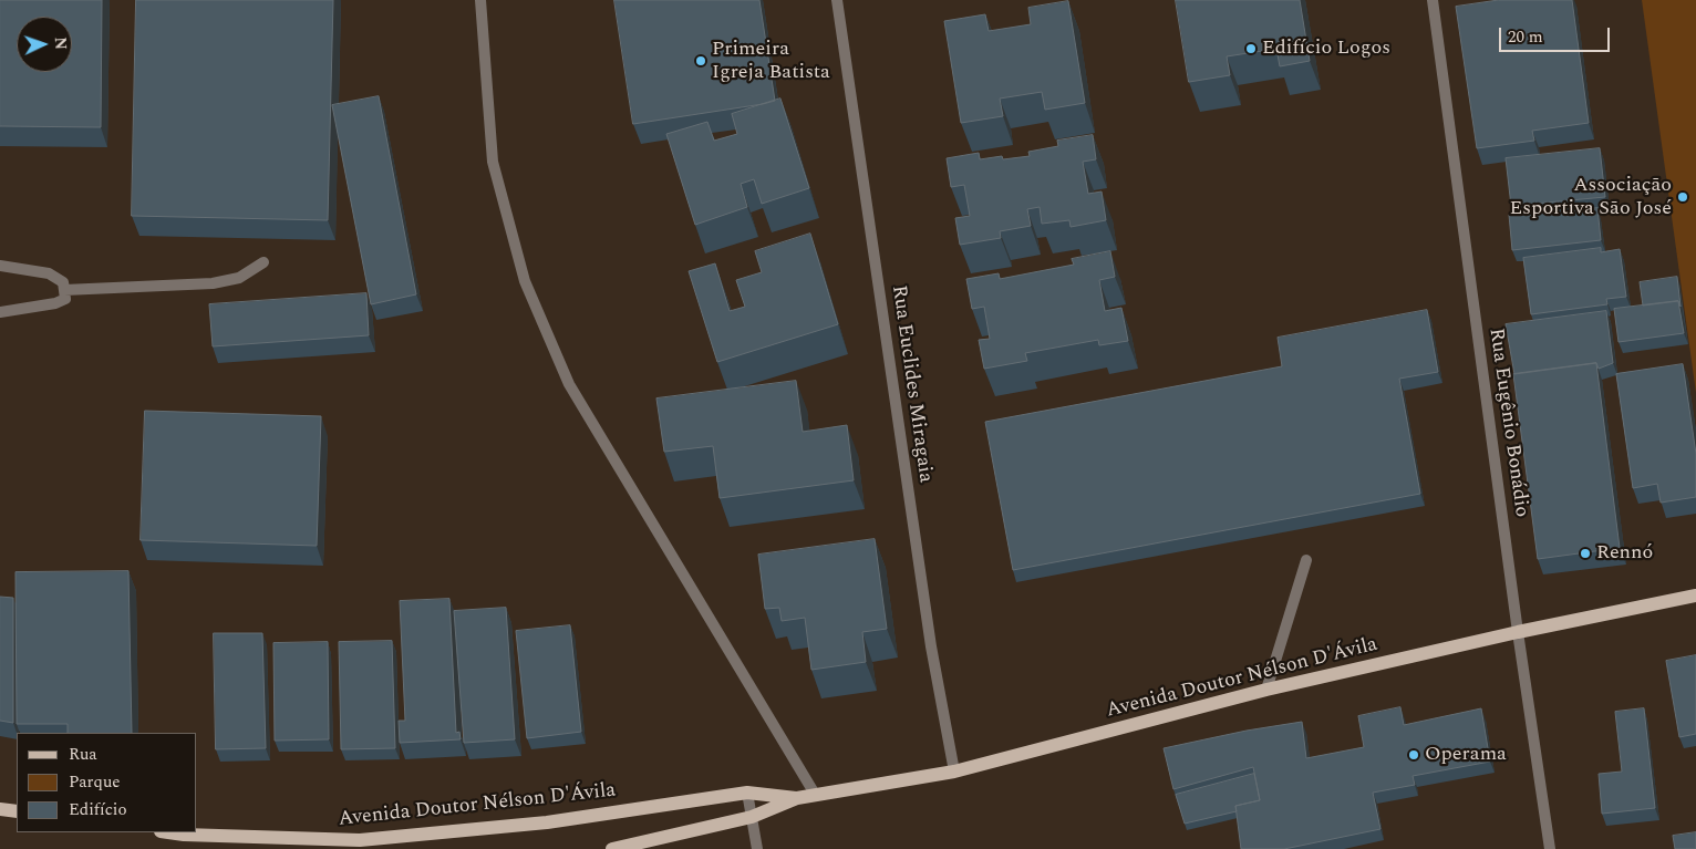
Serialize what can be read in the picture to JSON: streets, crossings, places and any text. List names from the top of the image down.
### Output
{
  "streets": {
    "main road": ["Avenida Doutor Nélson D'Ávila"],
    "street": ["Rua Euclides Miragaia", "Rua Eugênio Bonádio"]
  },
  "crossings": [
    ["Rua Euclides Miragaia", "Avenida Doutor Nélson D'Ávila"],
    ["Rua Eugênio Bonádio", "Avenida Doutor Nélson D'Ávila"]
  ],
  "places": [
    "Edifício Logos",
    "Primeira Igreja Batista",
    "Associação Esportiva São José",
    "Rennó",
    "Operama"
  ],
  "legend": ["Rua", "Parque", "Edifício"],
  "scale_bar": "20 m",
  "north": "right"
}
